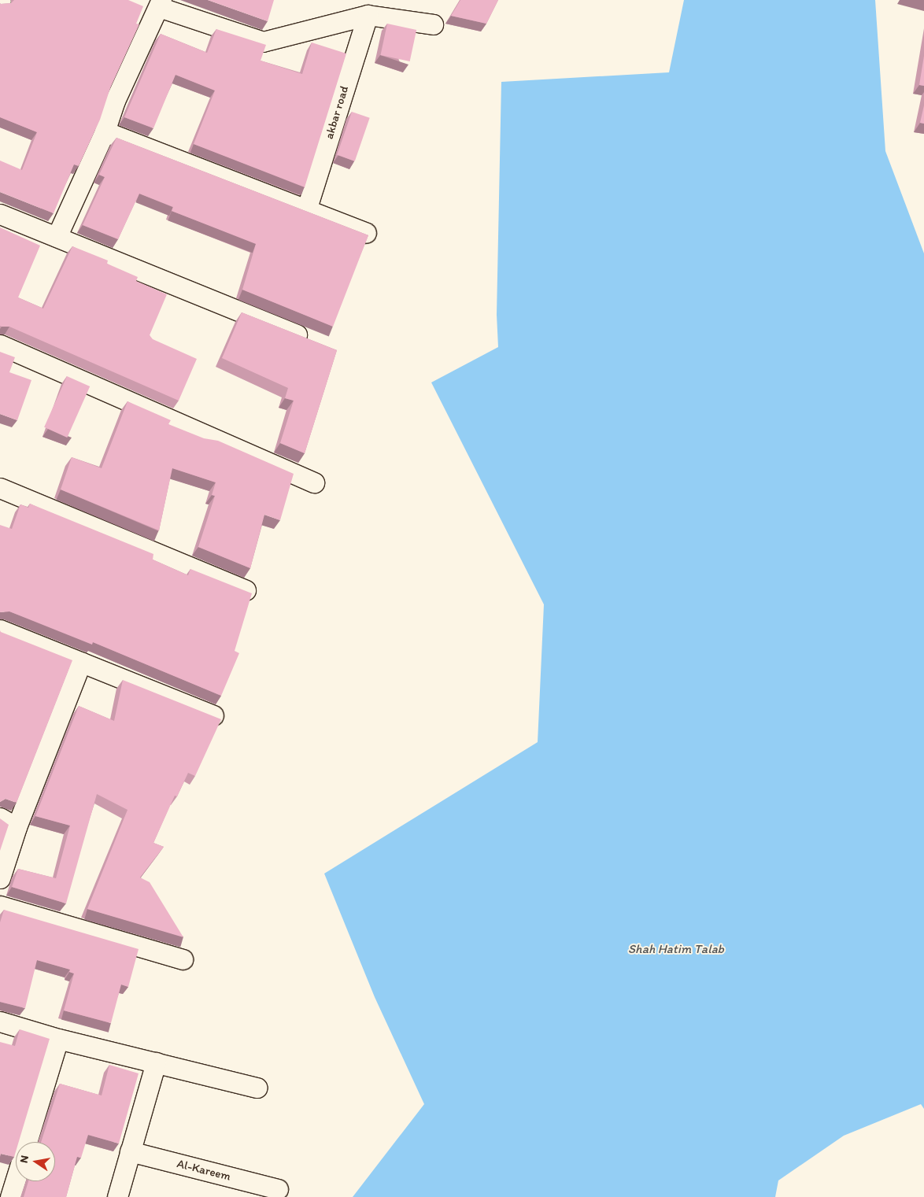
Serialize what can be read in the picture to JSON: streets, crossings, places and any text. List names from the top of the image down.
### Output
{
  "streets": {
    "street": ["akbar road", "Al-Kareem"]
  },
  "water": ["Shah Hatim Talab"],
  "north": "left"
}
